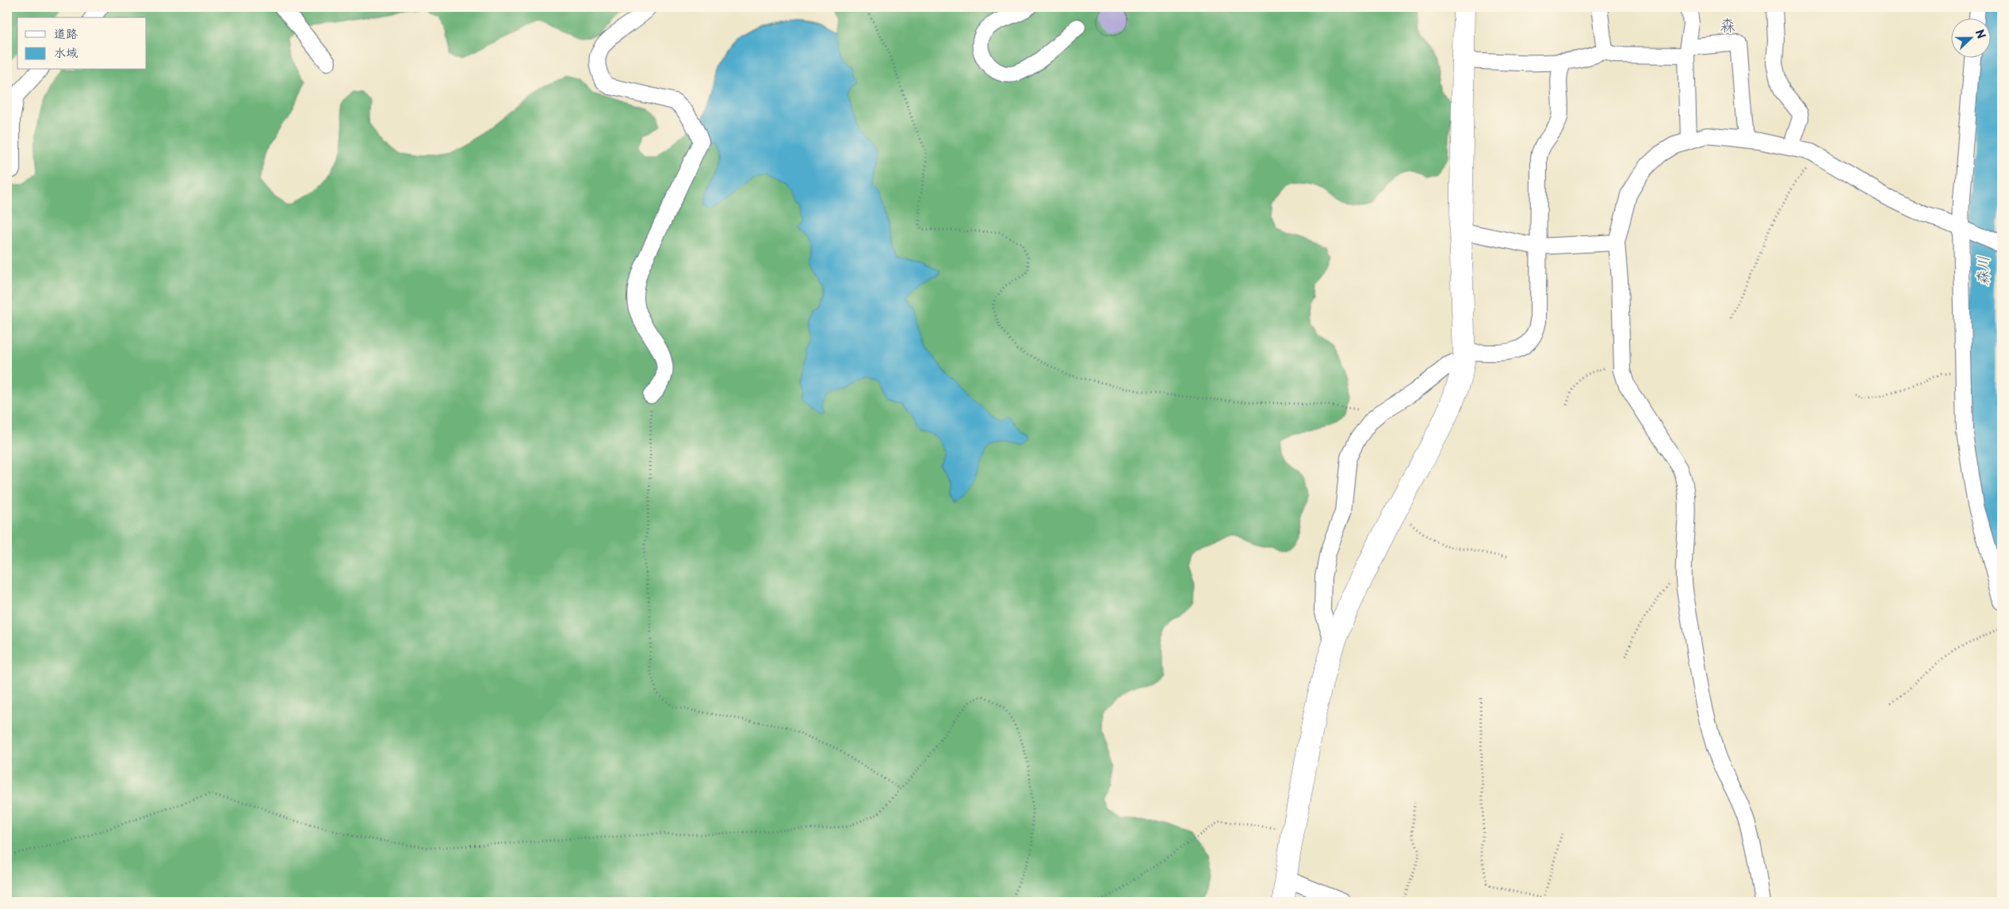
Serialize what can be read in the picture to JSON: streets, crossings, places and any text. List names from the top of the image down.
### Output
{
  "districts": ["森"],
  "water": ["森川"],
  "legend": ["道路", "水域"],
  "north": "right"
}
